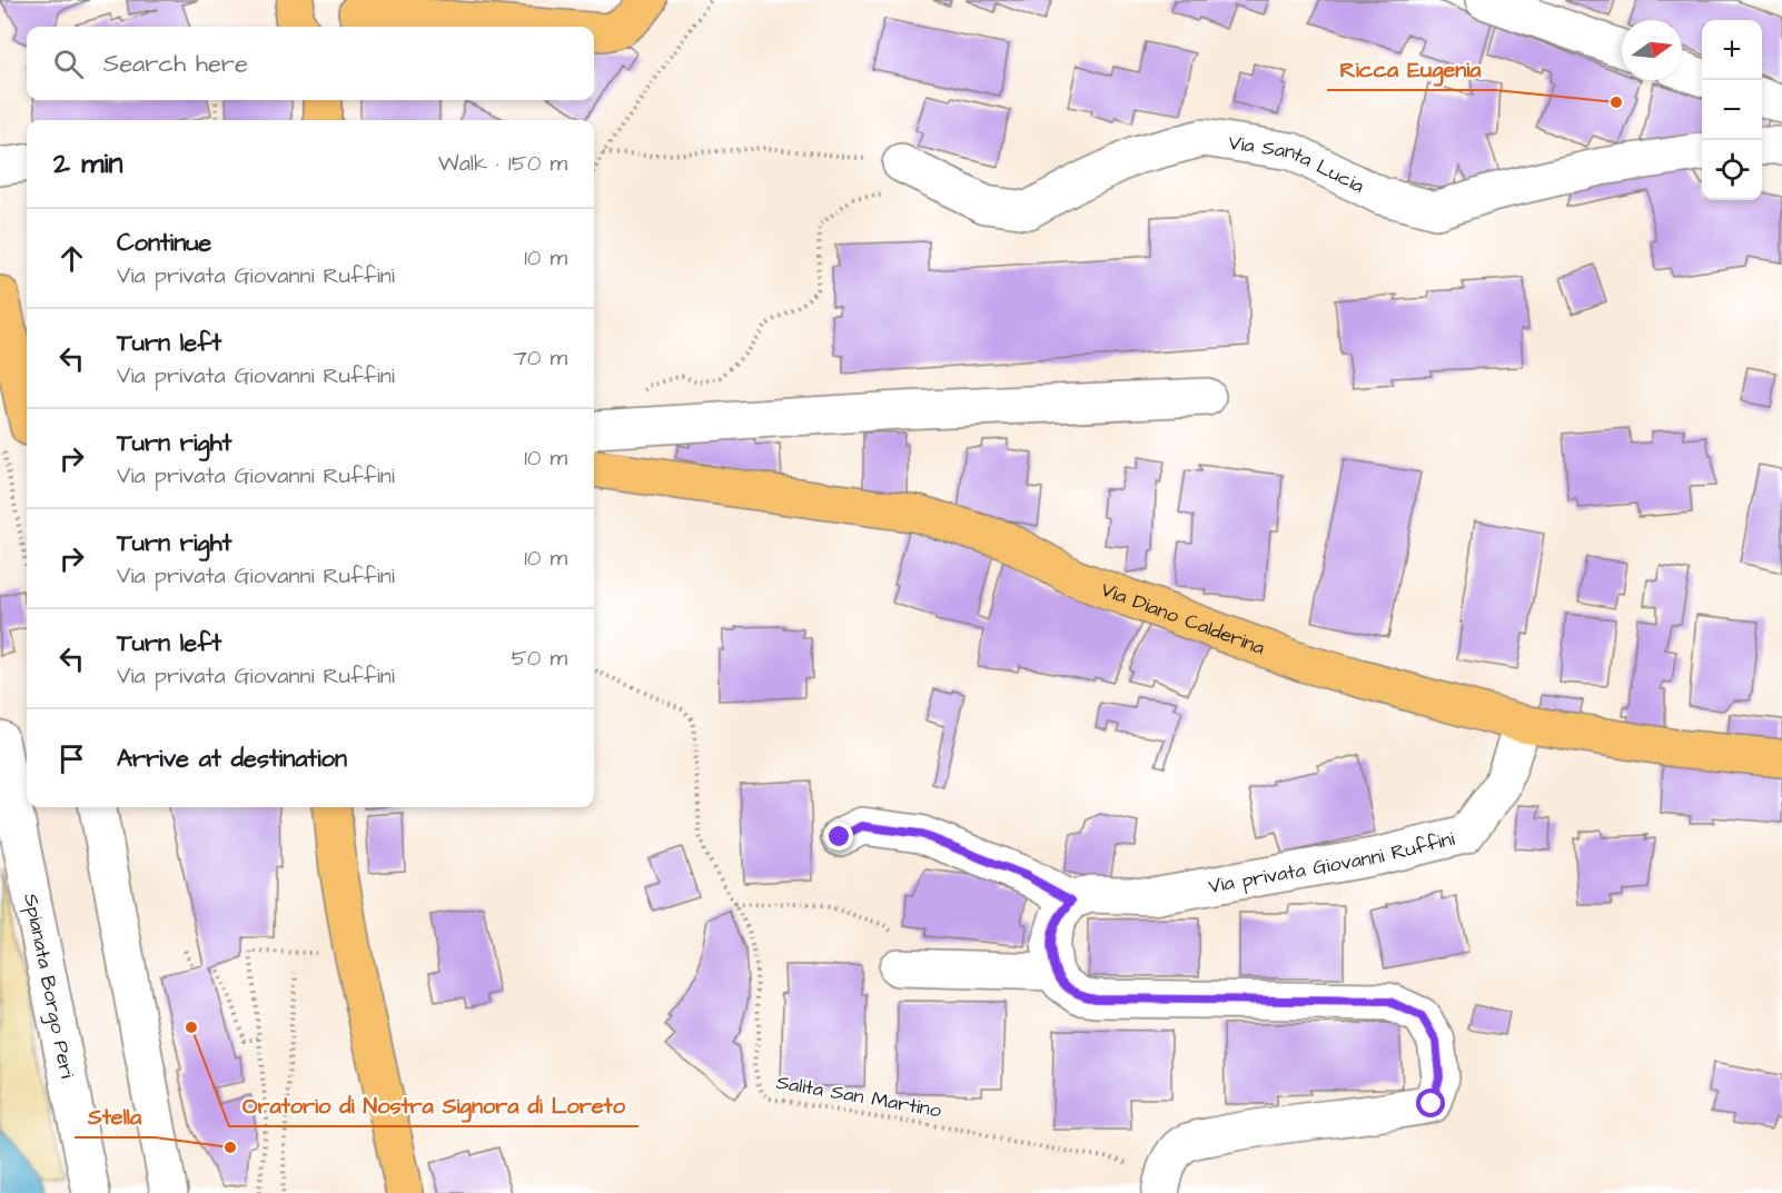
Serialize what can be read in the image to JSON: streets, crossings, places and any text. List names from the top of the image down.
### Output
{
  "streets": {
    "main road": ["Via Diano Calderina"],
    "street": ["Via Santa Lucia", "Via privata Giovanni Ruffini", "Spianata Borgo Peri"],
    "path": ["Salita San Martino"]
  },
  "crossings": [
    ["Via Diano Calderina", "Via privata Giovanni Ruffini"]
  ],
  "places": ["Ricca Eugenia", "Oratorio di Nostra Signora di Loreto", "Stella"],
  "north": "right",
  "page": {
    "map_buttons": ["+", "−"],
    "search": "Search here",
    "heading": ["2 min", "Walk · 150 m"],
    "list": [
      ["Continue", "Via privata Giovanni Ruffini", "10 m"],
      ["Turn left", "Via privata Giovanni Ruffini", "70 m"],
      ["Turn right", "Via privata Giovanni Ruffini", "10 m"],
      ["Turn right", "Via privata Giovanni Ruffini", "10 m"],
      ["Turn left", "Via privata Giovanni Ruffini", "50 m"],
      "Arrive at destination"
    ]
  }
}
